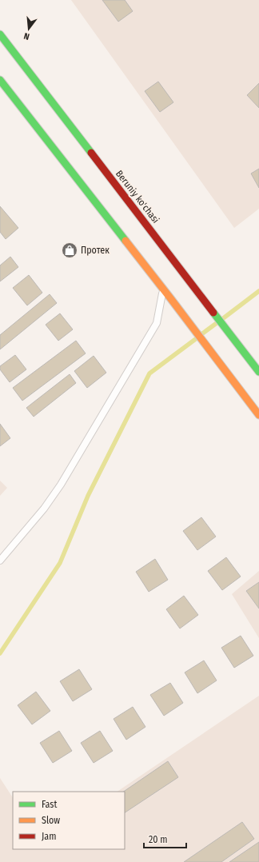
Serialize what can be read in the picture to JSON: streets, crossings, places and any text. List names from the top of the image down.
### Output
{
  "streets": {
    "main road": ["Beruniy ko'chasi"]
  },
  "places": {
    "shop": ["Протек"]
  },
  "legend": ["Fast", "Slow", "Jam"],
  "scale_bar": "20 m",
  "north": "bottom"
}
